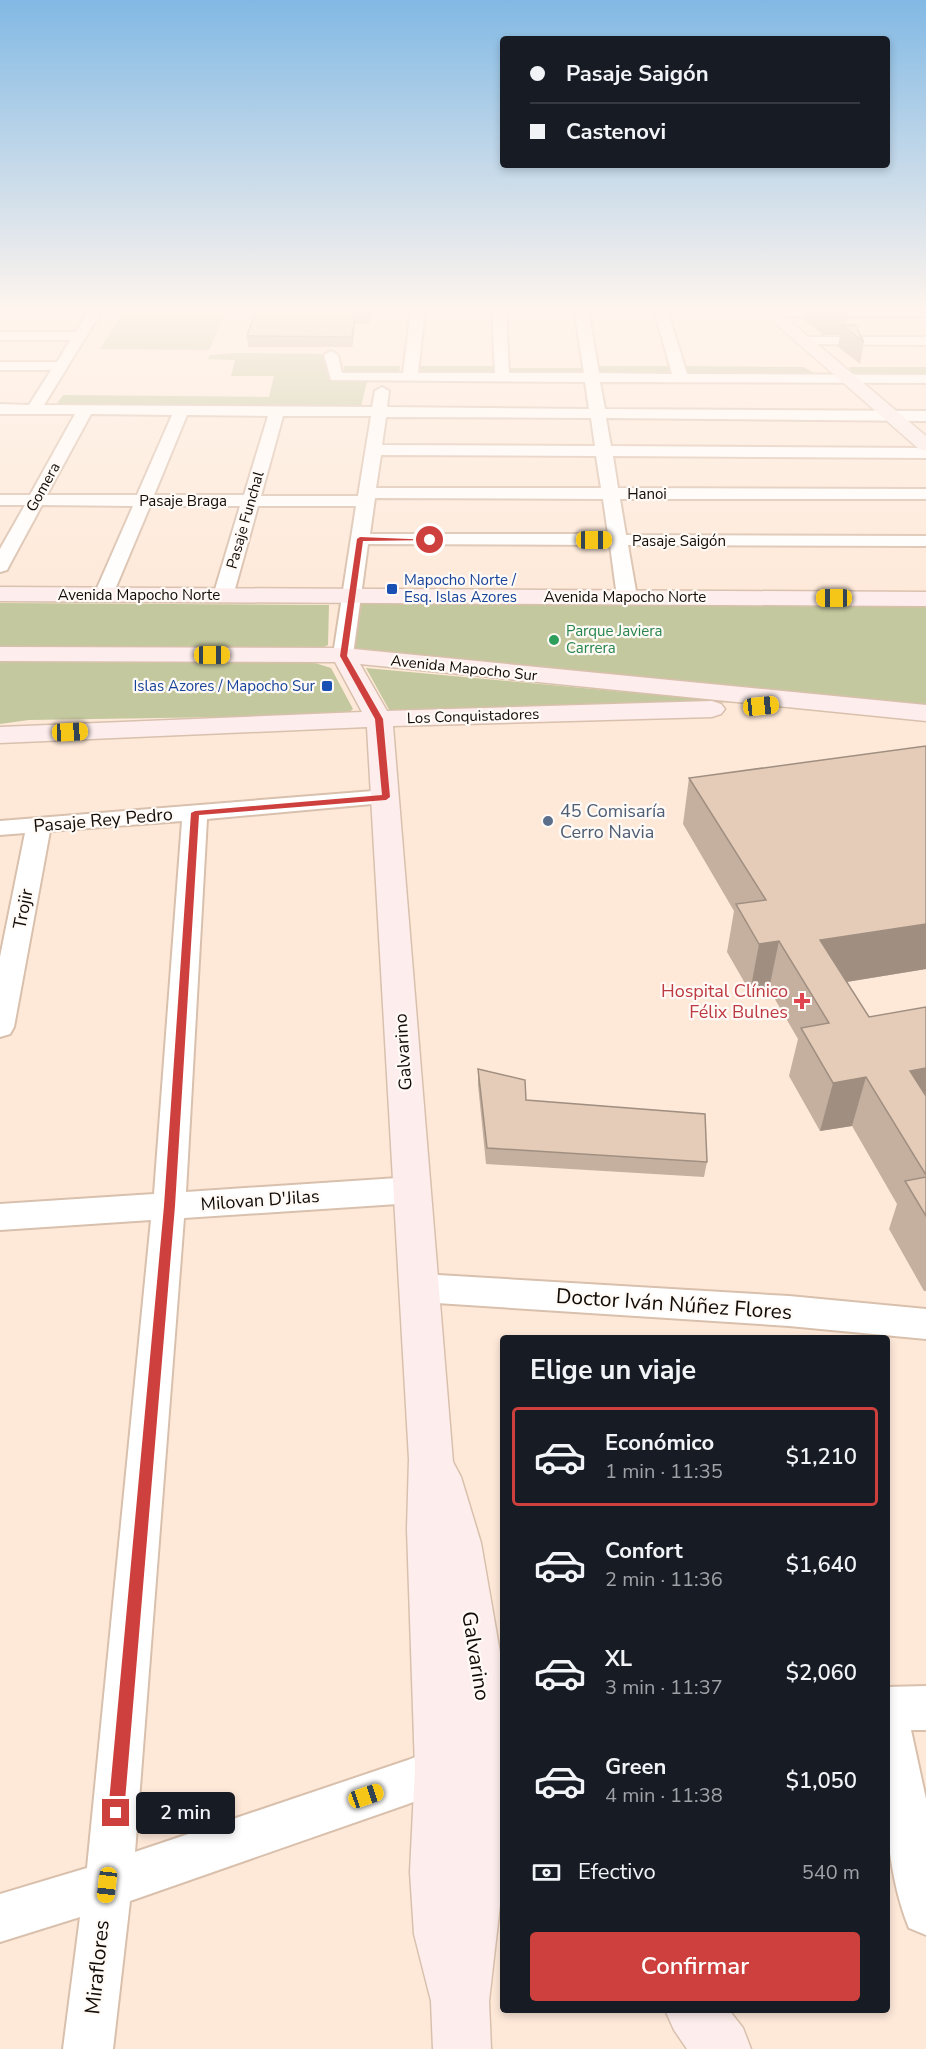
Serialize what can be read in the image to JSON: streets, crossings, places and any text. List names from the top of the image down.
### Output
{
  "streets": {
    "main road": [
      "Avenida Mapocho Norte",
      "Avenida Mapocho Sur",
      "Los Conquistadores",
      "Galvarino"
    ],
    "street": [
      "Gomera",
      "Hanoi",
      "Pasaje Braga",
      "Pasaje Funchal",
      "Pasaje Saigón",
      "Pasaje Rey Pedro",
      "Trojir",
      "Milovan D'Jilas",
      "Doctor Iván Núñez Flores",
      "Miraflores"
    ]
  },
  "crossings": [
    ["Gomera", "Pasaje Braga"],
    ["Hanoi", "Pasaje Braga"],
    ["Pasaje Braga", "Pasaje Funchal"],
    ["Pasaje Funchal", "Avenida Mapocho Norte"],
    ["Avenida Mapocho Sur", "Los Conquistadores"],
    ["Avenida Mapocho Sur", "Galvarino"],
    ["Los Conquistadores", "Galvarino"],
    ["Pasaje Rey Pedro", "Trojir"],
    ["Pasaje Rey Pedro", "Galvarino"],
    ["Pasaje Rey Pedro", "Miraflores"],
    ["Galvarino", "Milovan D'Jilas"],
    ["Galvarino", "Doctor Iván Núñez Flores"],
    ["Milovan D'Jilas", "Miraflores"]
  ],
  "places": {
    "transit": ["Mapocho Norte / Esq. Islas Azores", "Islas Azores / Mapocho Sur"],
    "other": ["Parque Javiera Carrera", "45 Comisaría Cerro Navia"],
    "health": ["Hospital Clínico Félix Bulnes"]
  },
  "page": {
    "banner": ["Pasaje Saigón", "Castenovi"],
    "heading": "Elige un viaje",
    "list": [
      {
        "name": "Económico",
        "note": "1 min · 11:35",
        "value": "$1,210"
      },
      {
        "name": "Confort",
        "note": "2 min · 11:36",
        "value": "$1,640"
      },
      {
        "name": "XL",
        "note": "3 min · 11:37",
        "value": "$2,060"
      },
      {
        "name": "Green",
        "note": "4 min · 11:38",
        "value": "$1,050"
      }
    ],
    "bubble": "2 min",
    "pay": ["Efectivo", "540 m"],
    "buttons": "Confirmar"
  }
}
